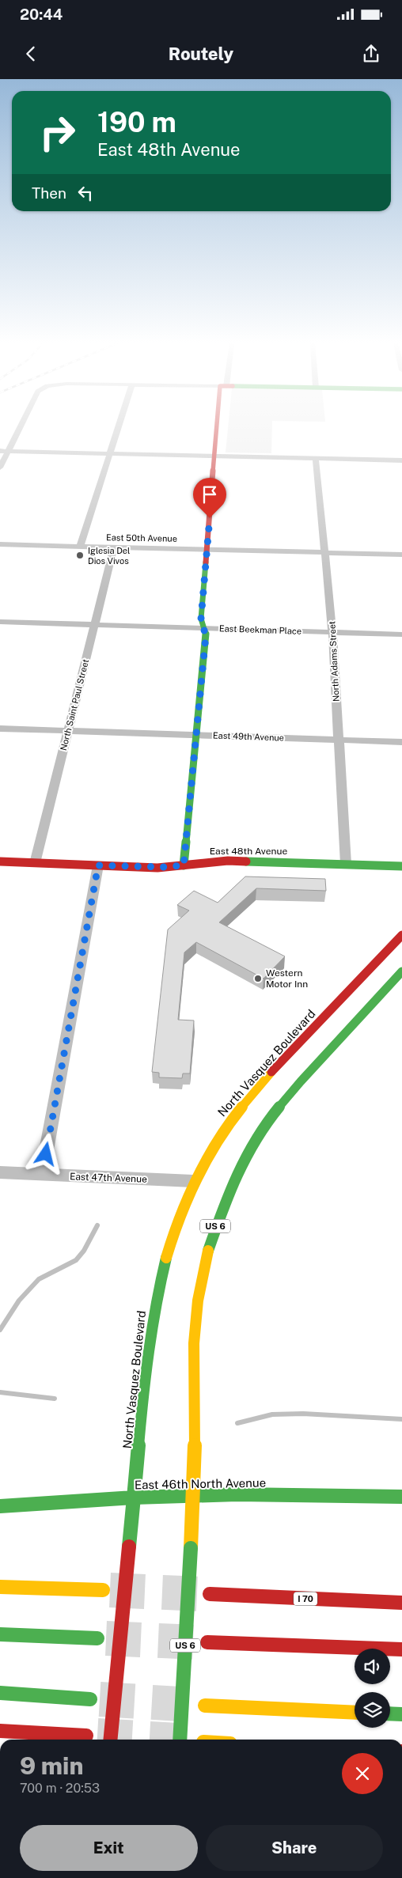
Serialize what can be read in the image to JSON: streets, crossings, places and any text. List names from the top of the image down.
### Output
{
  "streets": {
    "main road": [
      "East 48th Avenue",
      "North Vasquez Boulevard",
      "US 6",
      "East 46th North Avenue",
      "I 70"
    ],
    "street": [
      "East 50th Avenue",
      "East Beekman Place",
      "North Adams Street",
      "North Saint Paul Street",
      "East 49th Avenue",
      "East 47th Avenue"
    ]
  },
  "crossings": [
    ["East 50th Avenue", "North Adams Street"],
    ["East 50th Avenue", "North Saint Paul Street"],
    ["East Beekman Place", "North Adams Street"],
    ["East Beekman Place", "North Saint Paul Street"],
    ["North Adams Street", "East 49th Avenue"],
    ["North Adams Street", "East 48th Avenue"],
    ["North Saint Paul Street", "East 49th Avenue"],
    ["North Saint Paul Street", "East 48th Avenue"],
    ["North Vasquez Boulevard", "East 47th Avenue"],
    ["North Vasquez Boulevard", "East 46th North Avenue"],
    ["US 6", "East 46th North Avenue"]
  ],
  "places": ["Iglesia Del Dios Vivos", "Western Motor Inn"],
  "page": {
    "status": "20:44",
    "header": "Routely",
    "turn": ["190 m", "East 48th Avenue"],
    "then": "Then",
    "heading": ["9 min", "700 m · 20:53"],
    "buttons": ["Exit", "Share"]
  }
}
